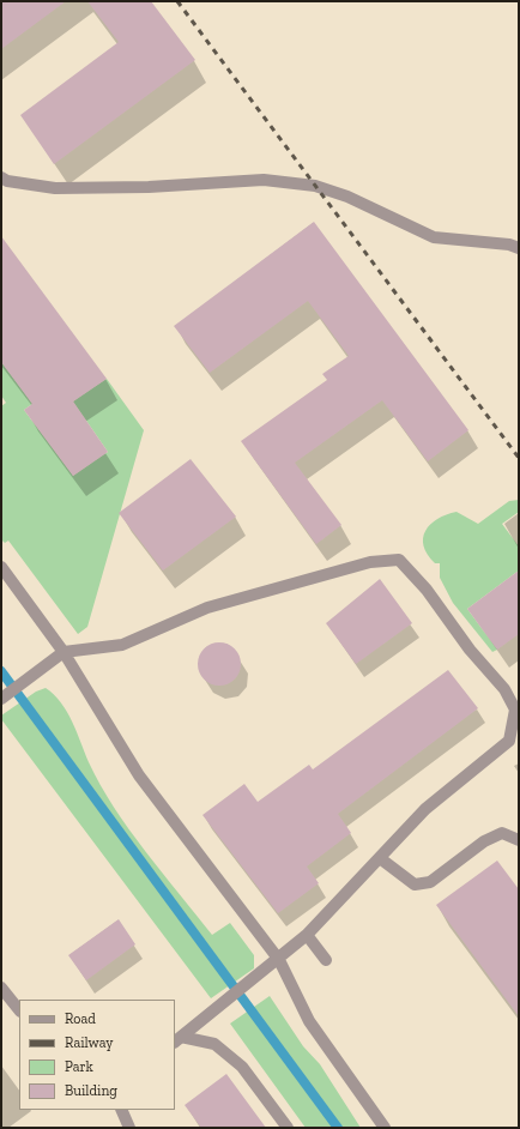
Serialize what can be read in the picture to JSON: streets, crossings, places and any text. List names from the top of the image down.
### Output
{
  "legend": [
    "Road",
    "Railway",
    "Park",
    "Building"
  ]
}
